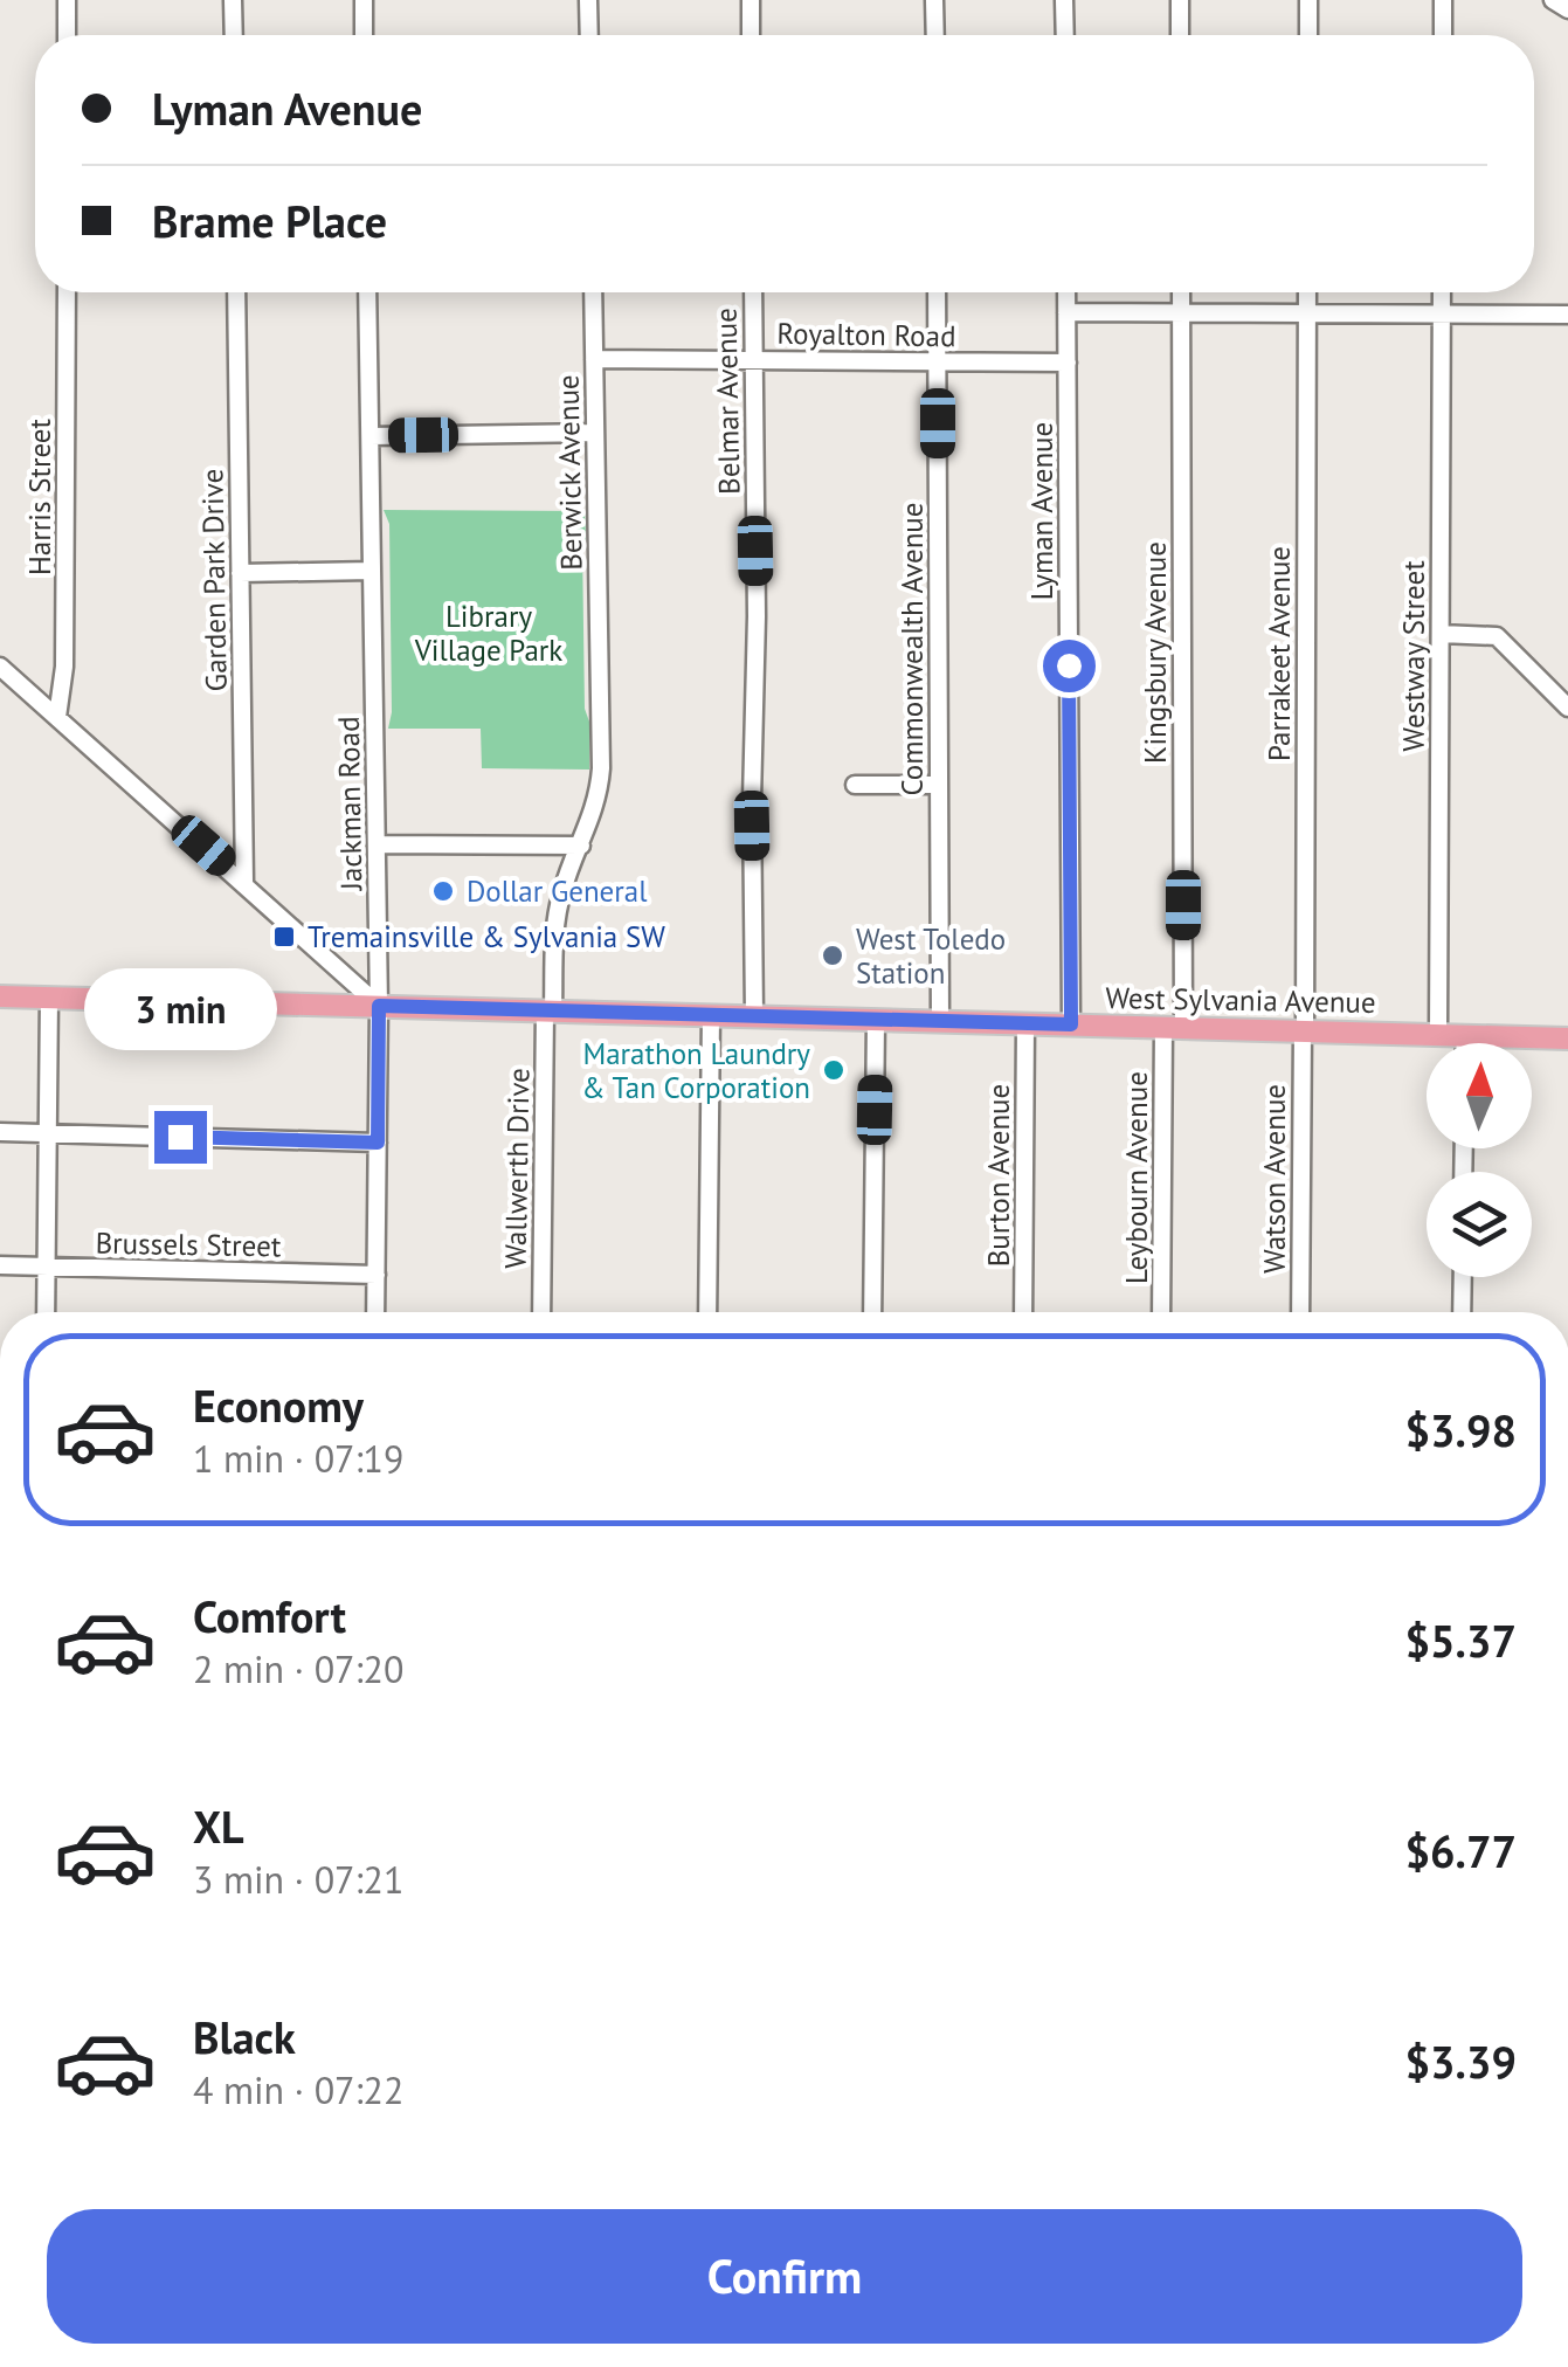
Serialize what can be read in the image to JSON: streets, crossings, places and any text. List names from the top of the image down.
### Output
{
  "streets": {
    "main road": ["West Sylvania Avenue"],
    "street": [
      "Royalton Road",
      "Belmar Avenue",
      "Berwick Avenue",
      "Harris Street",
      "Lyman Avenue",
      "Garden Park Drive",
      "Commonwealth Avenue",
      "Kingsbury Avenue",
      "Parrakeet Avenue",
      "Westway Street",
      "Jackman Road",
      "Wallwerth Drive",
      "Burton Avenue",
      "Leybourn Avenue",
      "Watson Avenue",
      "Brussels Street"
    ]
  },
  "crossings": [
    ["Royalton Road", "Belmar Avenue"],
    ["Royalton Road", "Berwick Avenue"],
    ["Royalton Road", "Lyman Avenue"],
    ["Royalton Road", "Commonwealth Avenue"],
    ["Belmar Avenue", "West Sylvania Avenue"],
    ["Berwick Avenue", "West Sylvania Avenue"],
    ["Berwick Avenue", "Wallwerth Drive"],
    ["Lyman Avenue", "West Sylvania Avenue"],
    ["Commonwealth Avenue", "West Sylvania Avenue"],
    ["Kingsbury Avenue", "West Sylvania Avenue"],
    ["Kingsbury Avenue", "Leybourn Avenue"],
    ["Parrakeet Avenue", "West Sylvania Avenue"],
    ["Parrakeet Avenue", "Watson Avenue"],
    ["Westway Street", "West Sylvania Avenue"],
    ["Jackman Road", "West Sylvania Avenue"],
    ["Jackman Road", "Brussels Street"],
    ["West Sylvania Avenue", "Wallwerth Drive"],
    ["West Sylvania Avenue", "Burton Avenue"],
    ["West Sylvania Avenue", "Leybourn Avenue"],
    ["West Sylvania Avenue", "Watson Avenue"]
  ],
  "parks": ["Library Village Park"],
  "places": {
    "other": ["Dollar General", "West Toledo Station", "Marathon Laundry & Tan Corporation"],
    "transit": ["Tremainsville & Sylvania SW"]
  },
  "north": "top",
  "page": {
    "banner": ["Lyman Avenue", "Brame Place"],
    "bubble": "3 min",
    "list": [
      {
        "name": "Economy",
        "note": "1 min · 07:19",
        "value": "$3.98"
      },
      {
        "name": "Comfort",
        "note": "2 min · 07:20",
        "value": "$5.37"
      },
      {
        "name": "XL",
        "note": "3 min · 07:21",
        "value": "$6.77"
      },
      {
        "name": "Black",
        "note": "4 min · 07:22",
        "value": "$3.39"
      }
    ],
    "buttons": "Confirm"
  }
}
